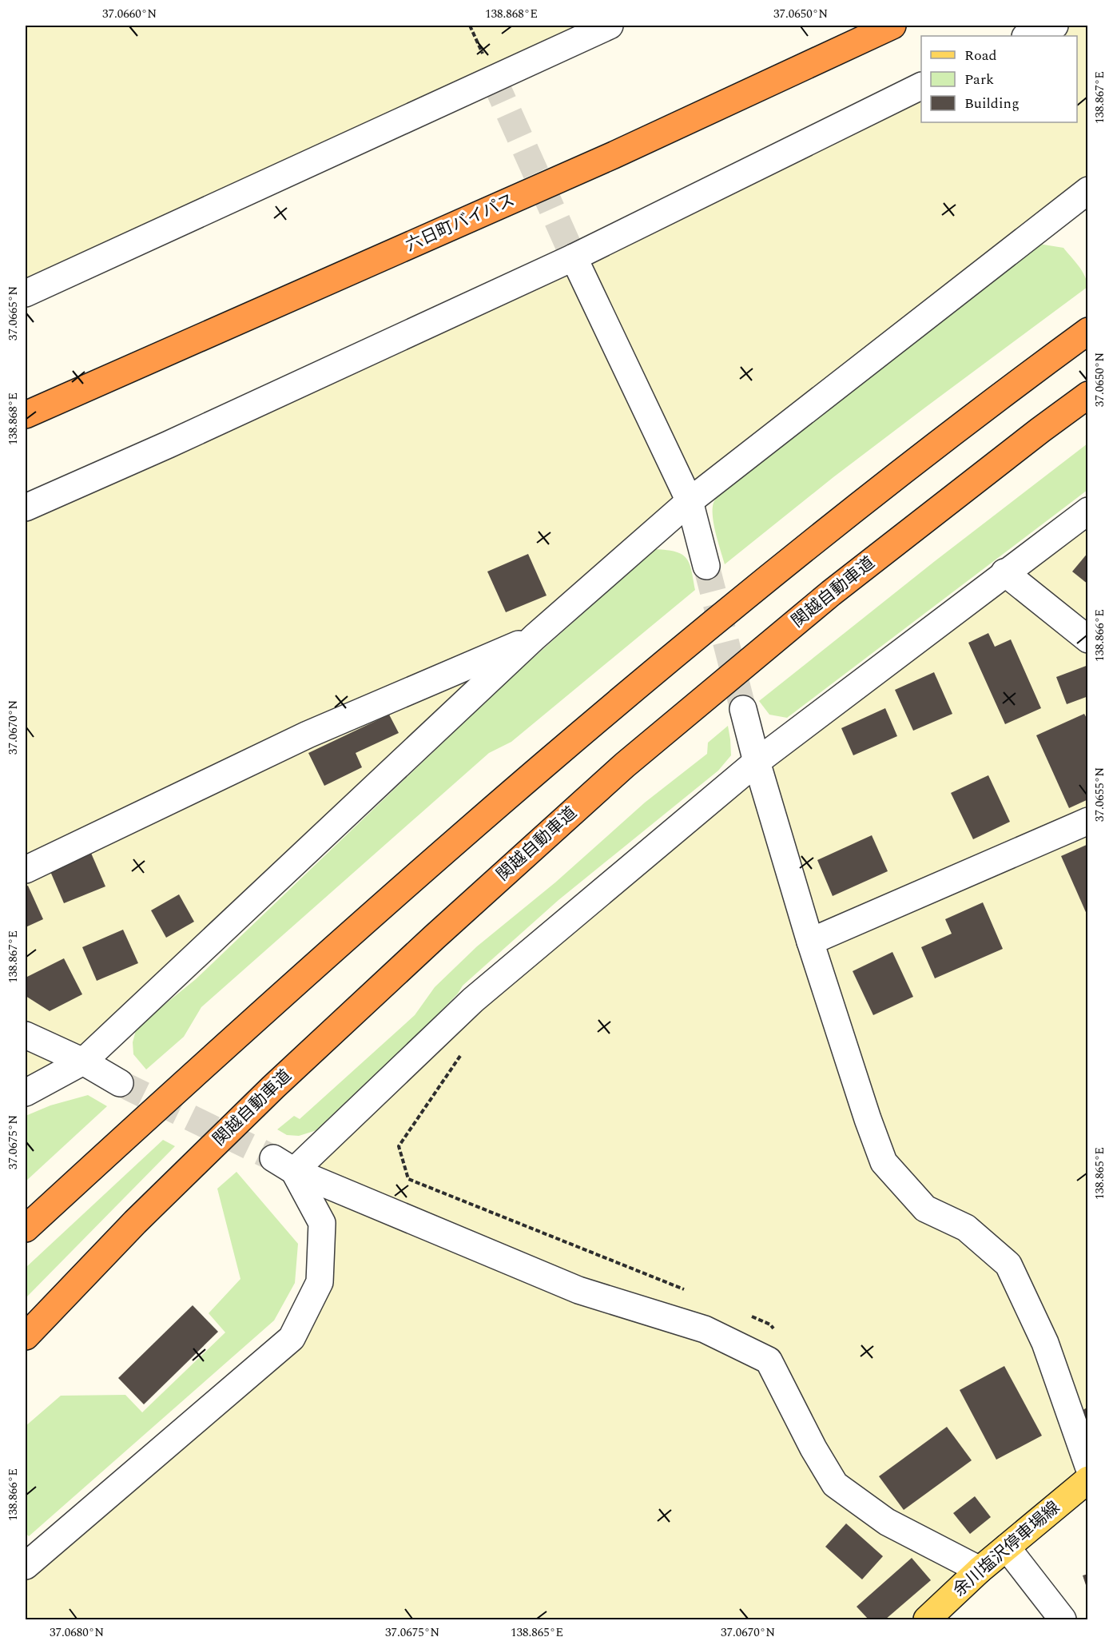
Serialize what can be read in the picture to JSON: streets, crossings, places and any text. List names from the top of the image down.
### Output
{
  "streets": {
    "highway": ["六日町バイパス", "関越自動車道"],
    "main road": ["余川塩沢停車場線"]
  },
  "legend": ["Road", "Park", "Building"],
  "coordinates": [
    "37.0660°N",
    "138.868°E",
    "37.0650°N",
    "138.867°E",
    "37.0665°N",
    "138.866°E",
    "37.0670°N",
    "37.0655°N",
    "37.0675°N",
    "138.865°E",
    "37.0680°N"
  ]
}
